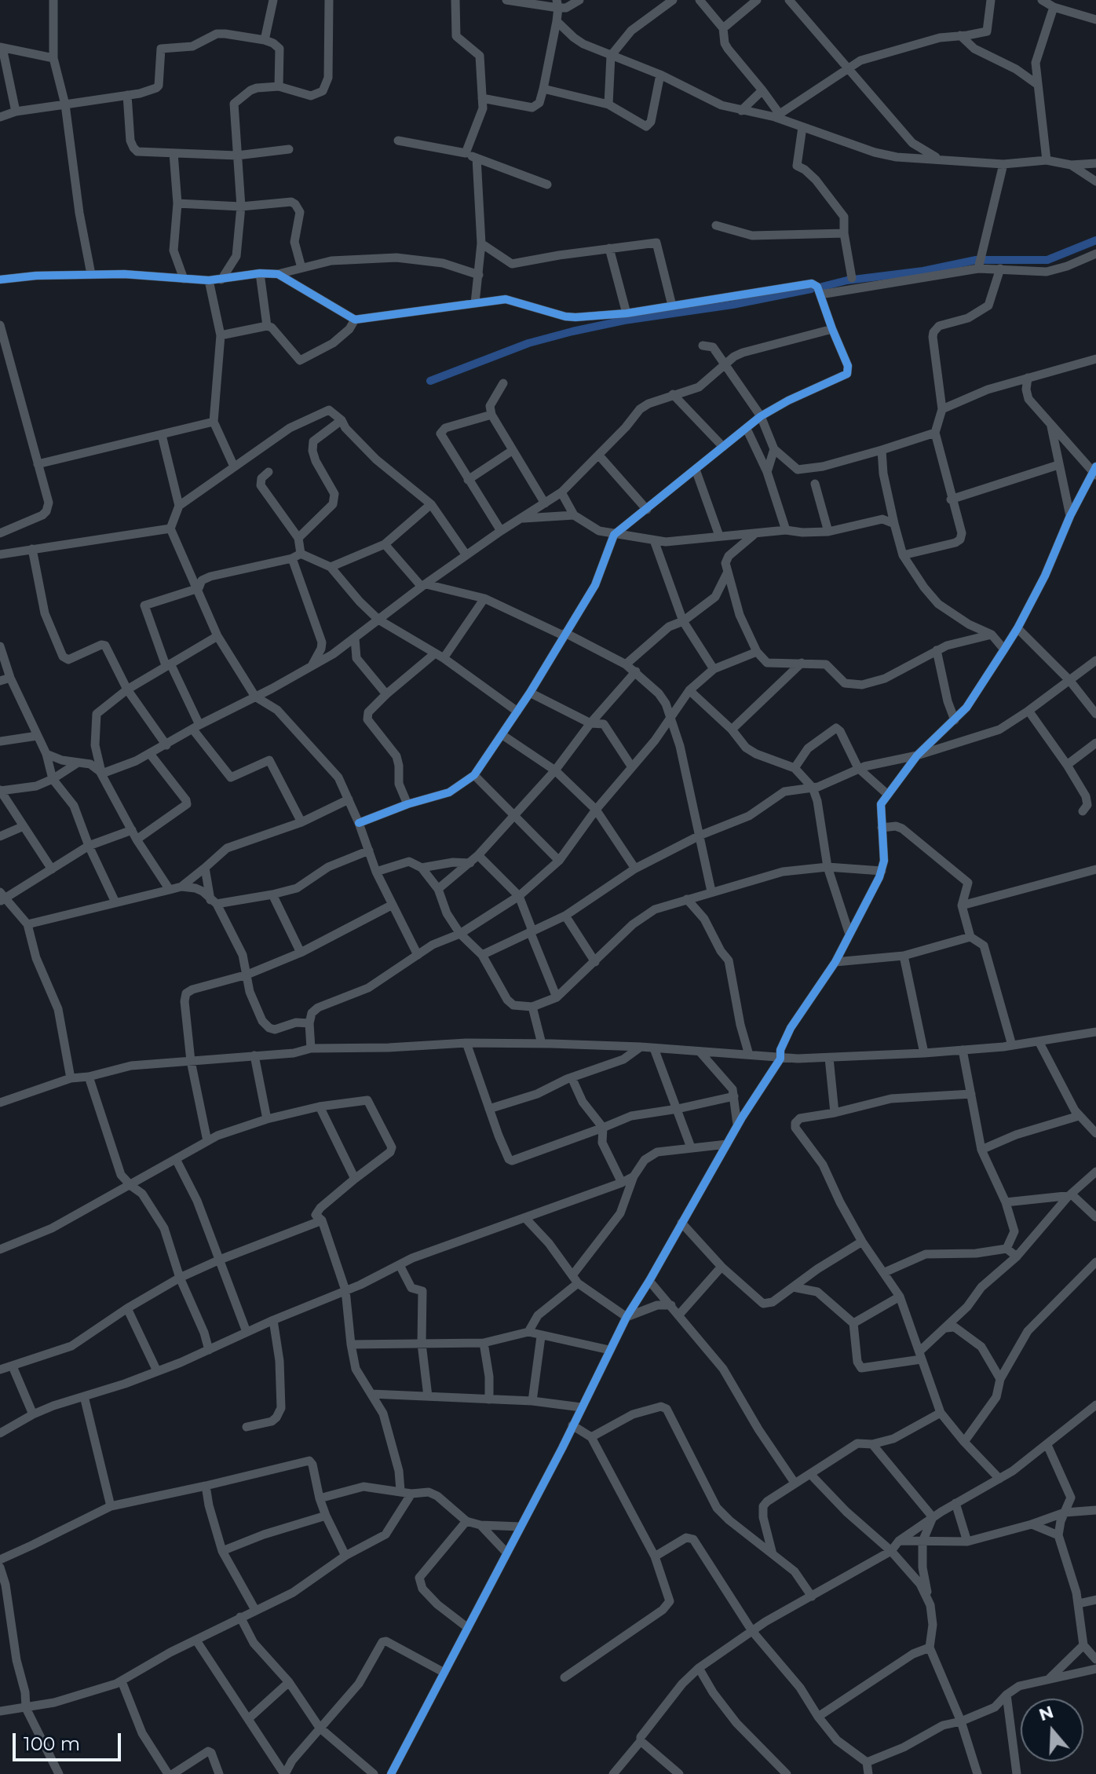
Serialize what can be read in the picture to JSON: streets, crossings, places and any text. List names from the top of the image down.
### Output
{
  "scale_bar": "100 m",
  "north": "top"
}
